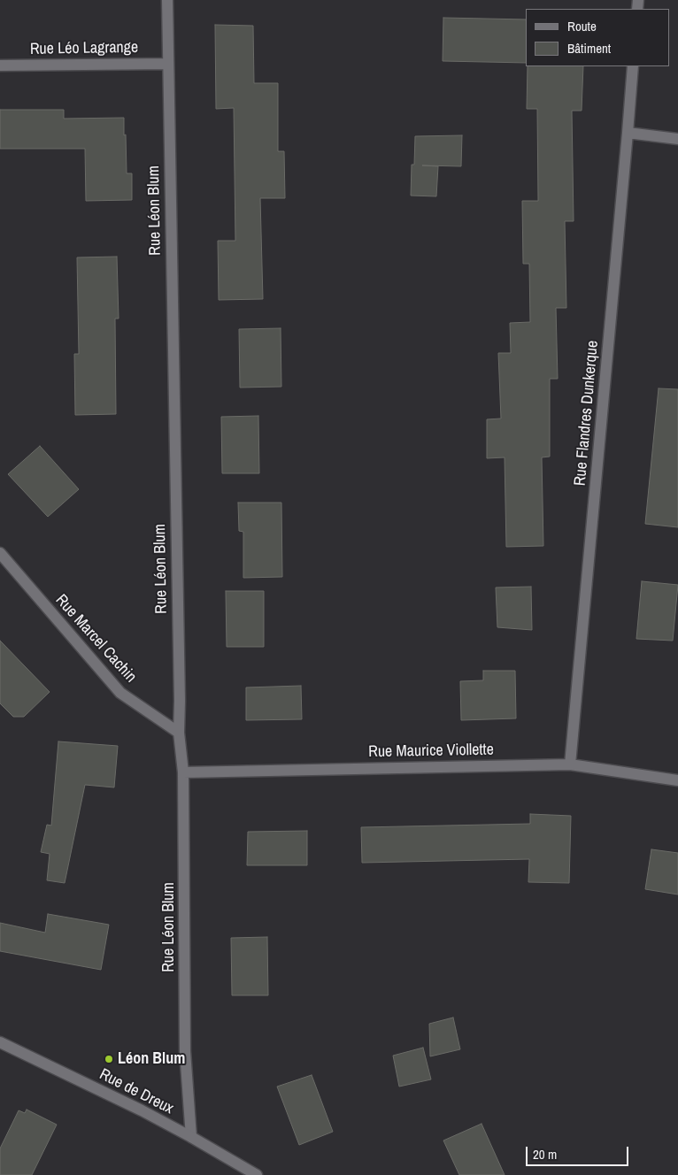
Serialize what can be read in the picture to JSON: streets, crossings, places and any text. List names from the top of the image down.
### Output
{
  "streets": {
    "street": [
      "Rue Léo Lagrange",
      "Rue Léon Blum",
      "Rue Flandres Dunkerque",
      "Rue Marcel Cachin",
      "Rue Maurice Viollette",
      "Rue de Dreux"
    ]
  },
  "crossings": [
    ["Rue Léo Lagrange", "Rue Léon Blum"],
    ["Rue Léon Blum", "Rue Marcel Cachin"],
    ["Rue Léon Blum", "Rue Maurice Viollette"],
    ["Rue Léon Blum", "Rue de Dreux"],
    ["Rue Flandres Dunkerque", "Rue Maurice Viollette"]
  ],
  "places": ["Léon Blum"],
  "legend": ["Route", "Bâtiment"],
  "scale_bar": "20 m"
}
